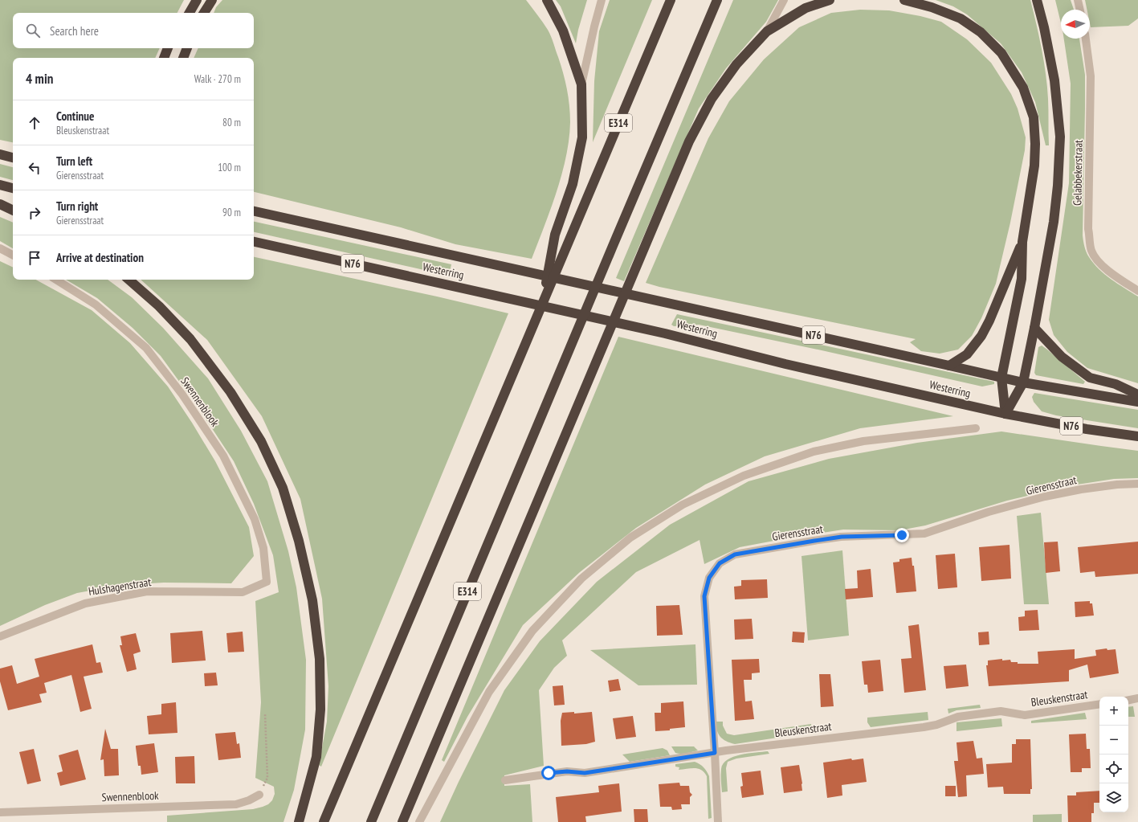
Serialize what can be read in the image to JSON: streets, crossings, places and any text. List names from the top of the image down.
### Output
{
  "streets": {
    "highway": ["E314", "N76", "Westerring"],
    "street": [
      "Gelabbekerstraat",
      "Swennenblook",
      "Gierensstraat",
      "Hulshagenstraat",
      "Bleuskenstraat"
    ]
  },
  "crossings": [
    ["Swennenblook", "Hulshagenstraat"],
    ["Gierensstraat", "Bleuskenstraat"]
  ],
  "north": "left",
  "page": {
    "search": "Search here",
    "heading": ["4 min", "Walk · 270 m"],
    "list": [
      ["Continue", "Bleuskenstraat", "80 m"],
      ["Turn left", "Gierensstraat", "100 m"],
      ["Turn right", "Gierensstraat", "90 m"],
      "Arrive at destination"
    ],
    "map_buttons": ["+", "−"]
  }
}
